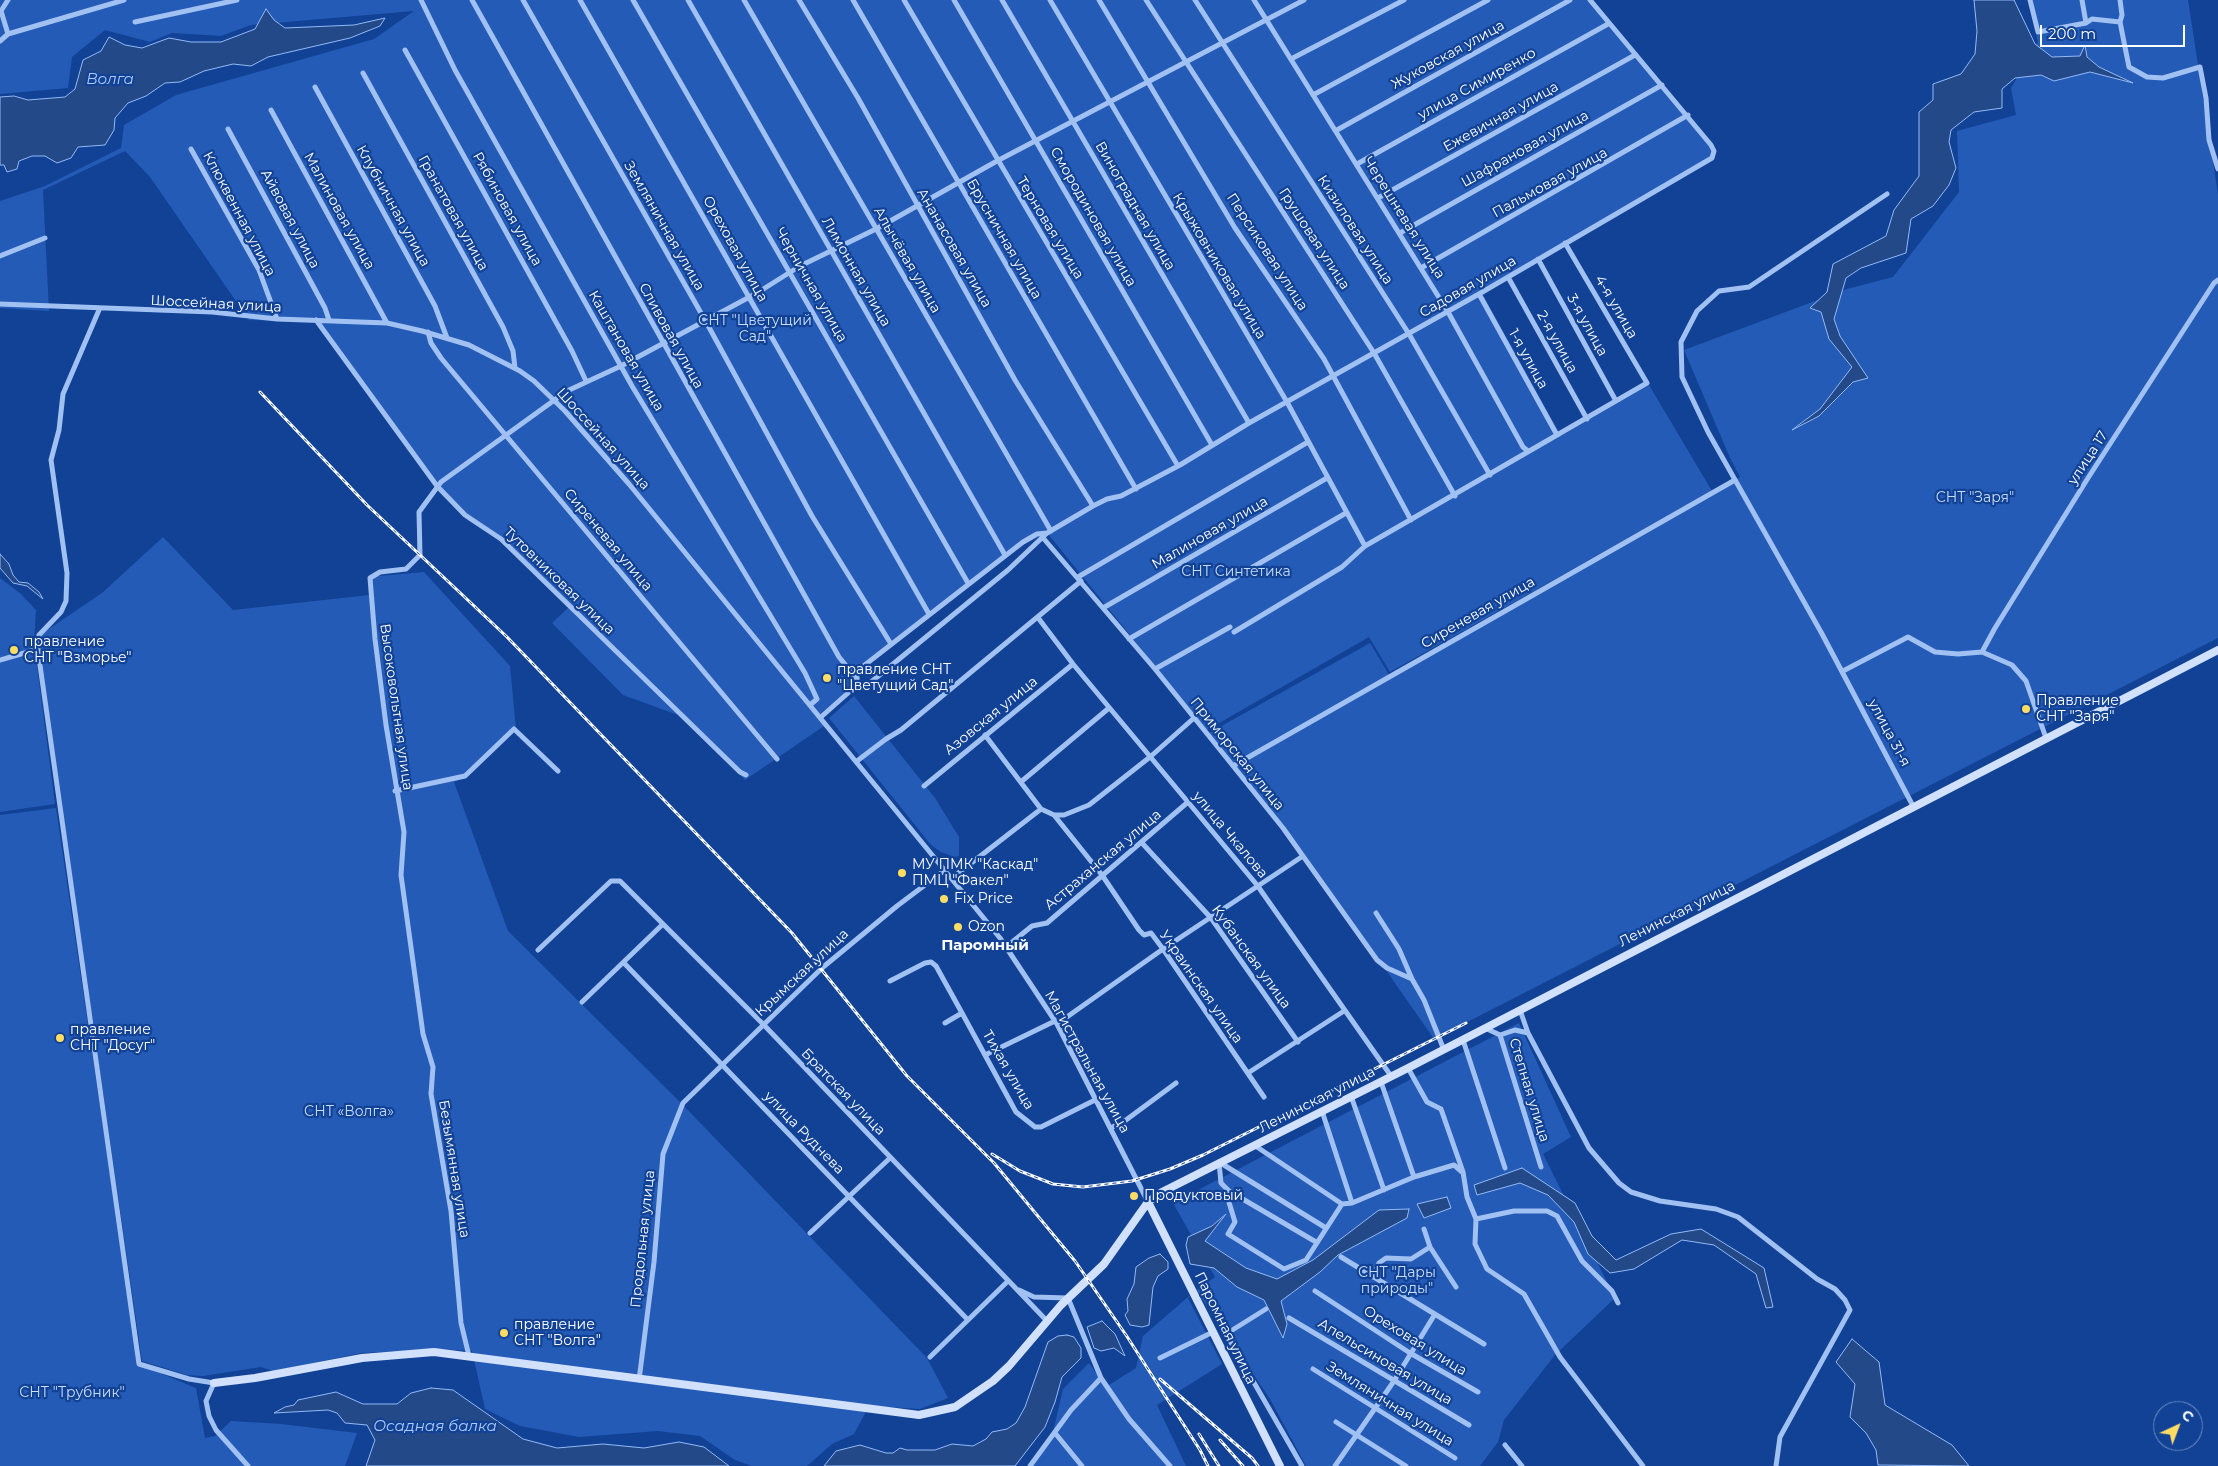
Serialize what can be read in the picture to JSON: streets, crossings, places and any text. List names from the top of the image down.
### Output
{
  "streets": {
    "street": [
      "Жуковская улица",
      "улица Симиренко",
      "Ежевичная улица",
      "Шафрановая улица",
      "Пальмовая улица",
      "Клубничная улица",
      "Виноградная улица",
      "Рябиновая улица",
      "Малиновая улица",
      "Гранатовая улица",
      "Клюквенная улица",
      "Смородиновая улица",
      "Черешневая улица",
      "Айвовая улица",
      "Земляничная улица",
      "Терновая улица",
      "Кизиловая улица",
      "Брусничная улица",
      "Грушовая улица",
      "Ананасовая улица",
      "Ореховая улица",
      "Персиковая улица",
      "Алычёвая улица",
      "Крыжовниковая улица",
      "Лимонная улица",
      "Черничная улица",
      "Садовая улица",
      "Шоссейная улица",
      "4-я улица",
      "3-я улица",
      "Сливовая улица",
      "2-я улица",
      "Каштановая улица",
      "1-я улица",
      "улица 17",
      "Сиреневая улица",
      "Тутовниковая улица",
      "Высоковольтная улица",
      "Азовская улица",
      "улица 31-я",
      "Приморская улица",
      "улица Чкалова",
      "Астраханская улица",
      "Ленинская улица",
      "Кубанская улица",
      "Крымская улица",
      "Украинская улица",
      "Магистральная улица",
      "Тихая улица",
      "Степная улица",
      "Братская улица",
      "улица Руднева",
      "Безымянная улица",
      "Продольная улица",
      "Паромная улица",
      "Апельсиновая улица"
    ]
  },
  "crossings": [
    ["Жуковская улица", "Черешневая улица"],
    ["улица Симиренко", "Черешневая улица"],
    ["улица Симиренко", "Садовая улица"],
    ["Ежевичная улица", "Черешневая улица"],
    ["Ежевичная улица", "Садовая улица"],
    ["Шафрановая улица", "Черешневая улица"],
    ["Шафрановая улица", "Садовая улица"],
    ["Пальмовая улица", "Черешневая улица"],
    ["Пальмовая улица", "Садовая улица"],
    ["Клубничная улица", "Шоссейная улица"],
    ["Виноградная улица", "Садовая улица"],
    ["Малиновая улица", "Крыжовниковая улица"],
    ["Малиновая улица", "Шоссейная улица"],
    ["Малиновая улица", "Приморская улица"],
    ["Гранатовая улица", "Шоссейная улица"],
    ["Клюквенная улица", "Шоссейная улица"],
    ["Смородиновая улица", "Садовая улица"],
    ["Черешневая улица", "Садовая улица"],
    ["Айвовая улица", "Шоссейная улица"],
    ["Земляничная улица", "Садовая улица"],
    ["Терновая улица", "Садовая улица"],
    ["Кизиловая улица", "Садовая улица"],
    ["Брусничная улица", "Садовая улица"],
    ["Грушовая улица", "Садовая улица"],
    ["Ананасовая улица", "Садовая улица"],
    ["Ореховая улица", "Садовая улица"],
    ["Персиковая улица", "Садовая улица"],
    ["Алычёвая улица", "Садовая улица"],
    ["Крыжовниковая улица", "Садовая улица"],
    ["Лимонная улица", "Садовая улица"],
    ["Черничная улица", "Садовая улица"],
    ["Садовая улица", "4-я улица"],
    ["Садовая улица", "3-я улица"],
    ["Садовая улица", "Сливовая улица"],
    ["Садовая улица", "2-я улица"],
    ["Садовая улица", "1-я улица"],
    ["Шоссейная улица", "Каштановая улица"],
    ["Шоссейная улица", "Сиреневая улица"],
    ["Шоссейная улица", "Тутовниковая улица"],
    ["Шоссейная улица", "Магистральная улица"],
    ["4-я улица", "3-я улица"],
    ["Сиреневая улица", "улица 31-я"],
    ["Сиреневая улица", "Приморская улица"],
    ["Тутовниковая улица", "Высоковольтная улица"],
    ["Высоковольтная улица", "Безымянная улица"],
    ["Азовская улица", "улица Чкалова"],
    ["улица 31-я", "Ленинская улица"],
    ["улица Чкалова", "Астраханская улица"],
    ["улица Чкалова", "Ленинская улица"],
    ["Астраханская улица", "Кубанская улица"],
    ["Астраханская улица", "Украинская улица"],
    ["Астраханская улица", "Магистральная улица"],
    ["Ленинская улица", "Магистральная улица"],
    ["Ленинская улица", "Степная улица"],
    ["Ленинская улица", "Паромная улица"],
    ["Крымская улица", "Магистральная улица"],
    ["Крымская улица", "Братская улица"],
    ["Крымская улица", "улица Руднева"],
    ["Крымская улица", "Продольная улица"],
    ["Магистральная улица", "Тихая улица"],
    ["Магистральная улица", "Паромная улица"]
  ],
  "districts": ["Паромный"],
  "water": ["Волга", "Осадная балка"],
  "parks": [
    "СНТ \"Цветущий Сад\"",
    "СНТ \"Заря\"",
    "СНТ Синтетика",
    "СНТ «Волга»",
    "СНТ \"Дары природы\"",
    "СНТ \"Трубник\""
  ],
  "places": [
    "правление СНТ \"Взморье\"",
    "правление СНТ \"Цветущий Сад\"",
    "Правление СНТ \"Заря\"",
    "МУ ПМК \"Каскад\" ПМЦ \"Факел\"",
    "Fix Price",
    "Ozon",
    "правление СНТ \"Досуг\"",
    "Продуктовый",
    "правление СНТ \"Волга\""
  ],
  "scale_bar": "200 m",
  "north": "top right"
}
